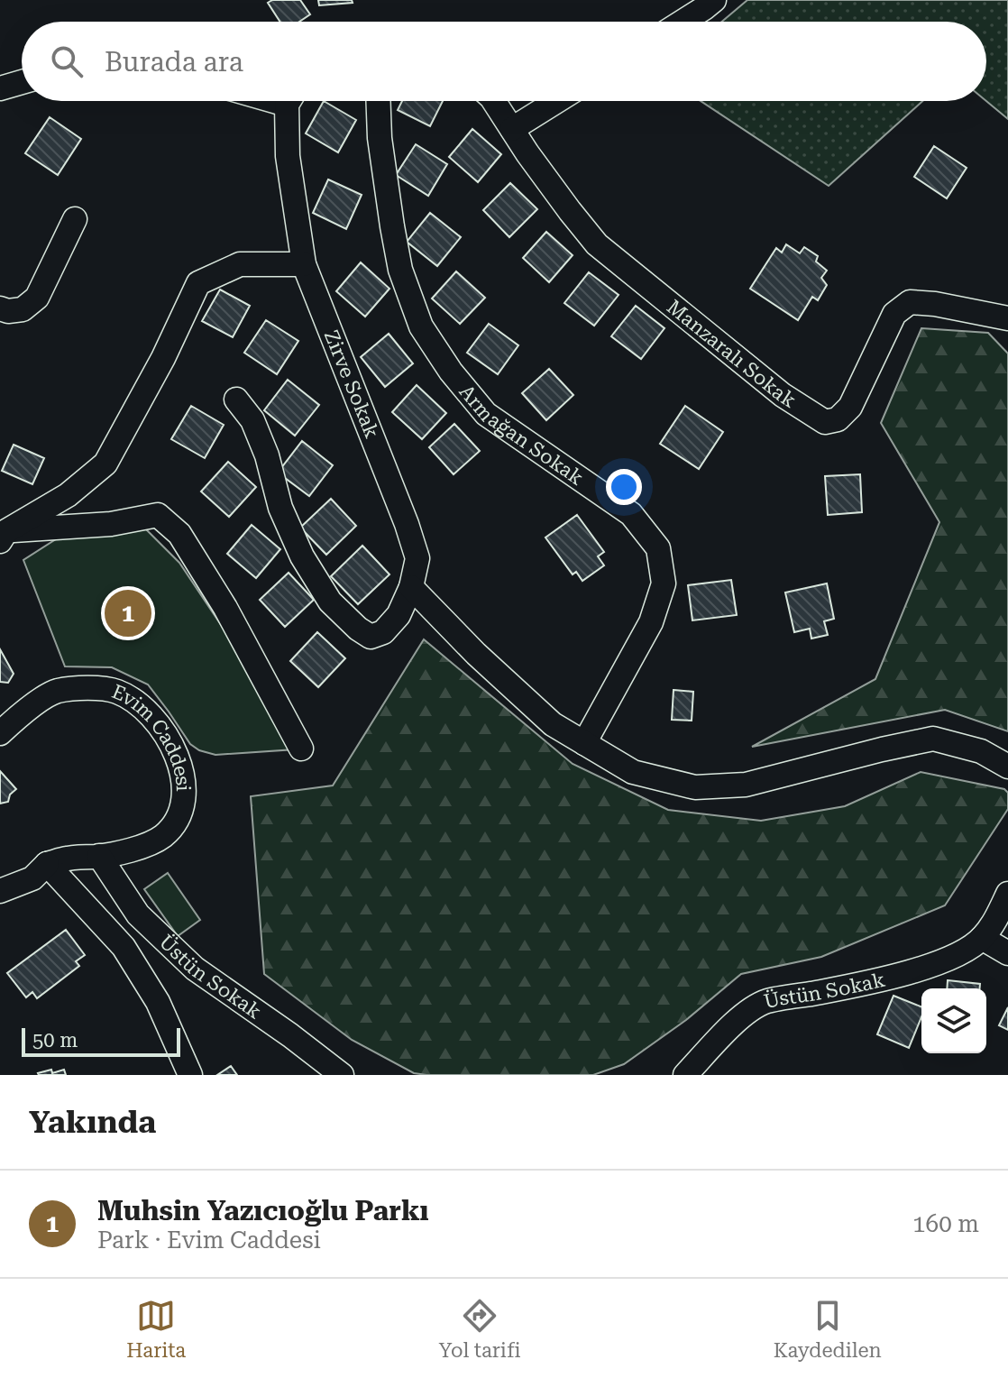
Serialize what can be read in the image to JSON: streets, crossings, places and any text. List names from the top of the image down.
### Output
{
  "streets": {
    "street": [
      "Manzaralı Sokak",
      "Zirve Sokak",
      "Armağan Sokak",
      "Evim Caddesi",
      "Üstün Sokak"
    ]
  },
  "crossings": [
    ["Evim Caddesi", "Üstün Sokak"]
  ],
  "scale_bar": "50 m",
  "page": {
    "search": "Burada ara",
    "pins": "1",
    "scale": "50 m",
    "heading": "Yakında",
    "list": [
      {
        "mark": "1",
        "name": "Muhsin Yazıcıoğlu Parkı",
        "note": "Park · Evim Caddesi",
        "value": "160 m"
      }
    ],
    "nav": ["Harita", "Yol tarifi", "Kaydedilen"]
  }
}
